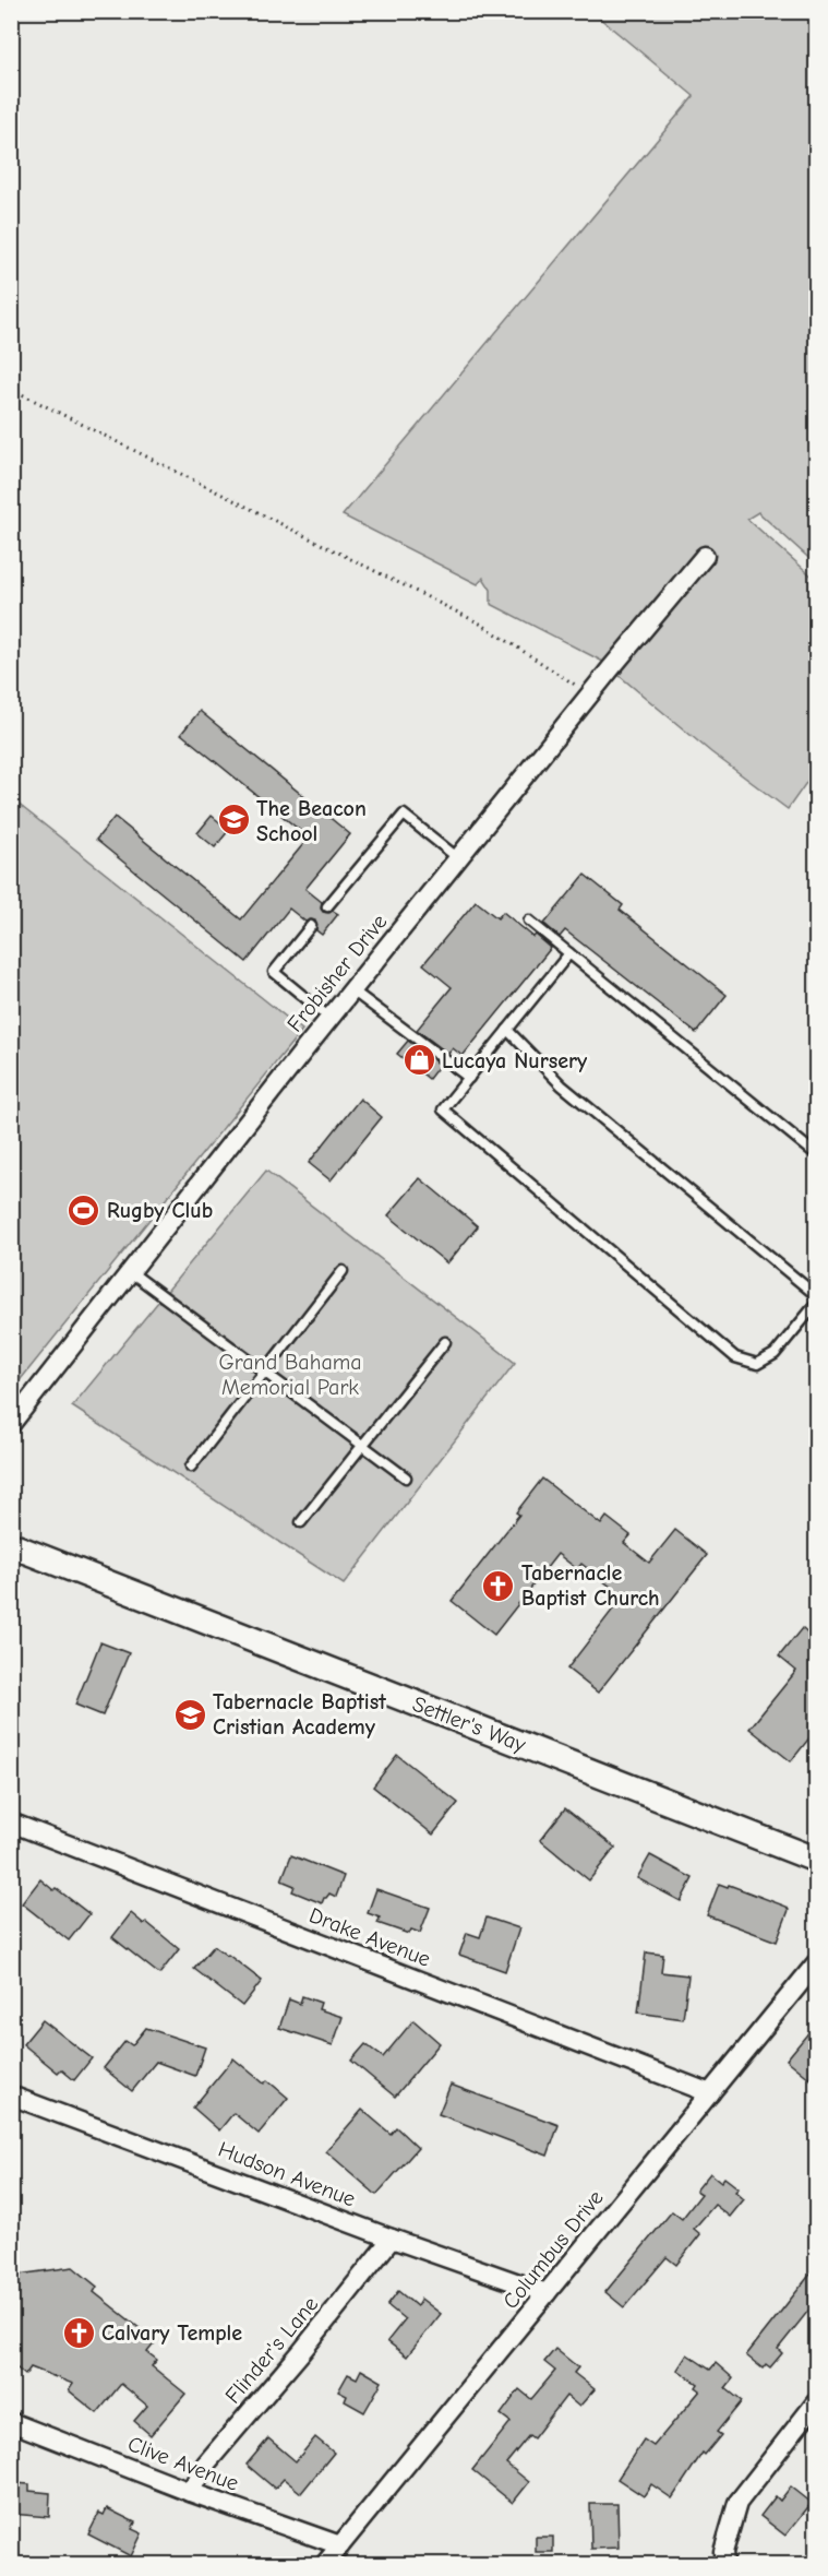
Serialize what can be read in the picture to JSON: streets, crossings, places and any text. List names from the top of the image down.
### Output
{
  "streets": {
    "main road": ["Settler's Way"],
    "street": [
      "Frobisher Drive",
      "Drake Avenue",
      "Hudson Avenue",
      "Columbus Drive",
      "Flinder's Lane",
      "Clive Avenue"
    ]
  },
  "crossings": [
    ["Drake Avenue", "Columbus Drive"],
    ["Hudson Avenue", "Columbus Drive"],
    ["Hudson Avenue", "Flinder's Lane"],
    ["Columbus Drive", "Clive Avenue"],
    ["Flinder's Lane", "Clive Avenue"]
  ],
  "parks": ["Grand Bahama Memorial Park"],
  "places": {
    "school or university": ["The Beacon School", "Tabernacle Baptist Cristian Academy"],
    "shop": ["Lucaya Nursery"],
    "sports": ["Rugby Club"],
    "church": ["Tabernacle Baptist Church", "Calvary Temple"]
  }
}
